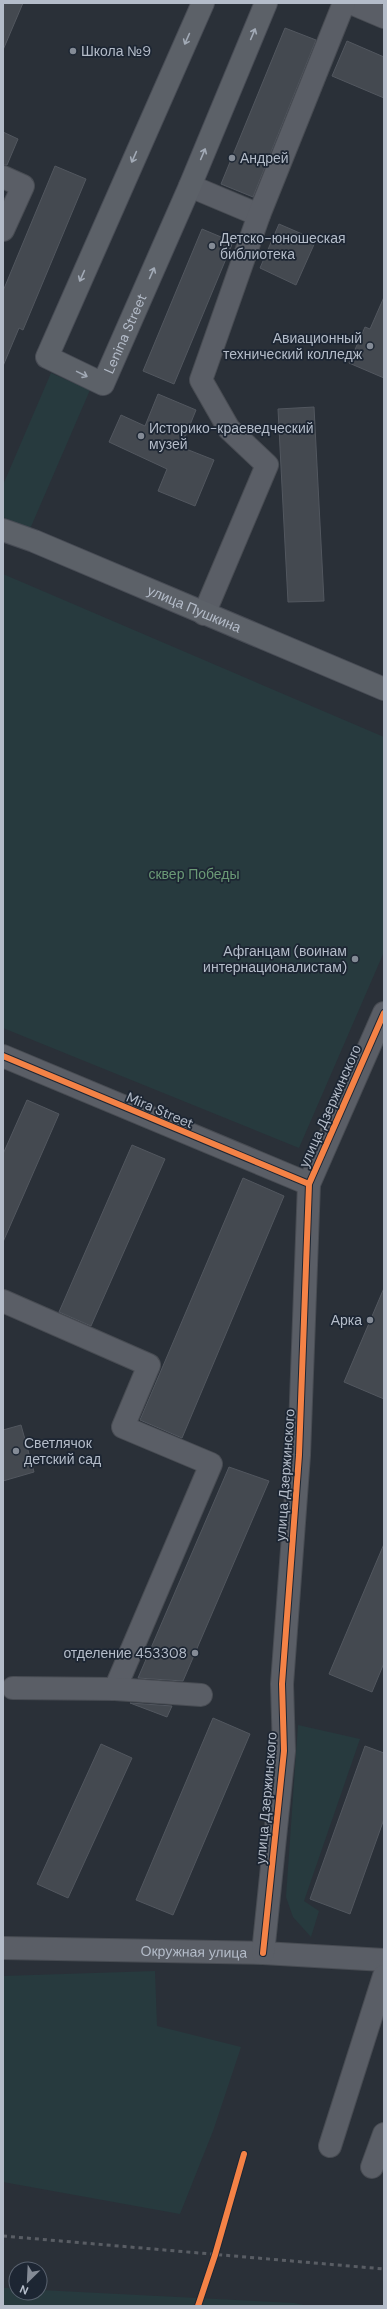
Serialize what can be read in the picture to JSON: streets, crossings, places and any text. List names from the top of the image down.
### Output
{
  "streets": {
    "main road": ["Lenina Street", "улица Пушкина"],
    "street": ["улица Дзержинского", "Mira Street", "Окружная улица"]
  },
  "crossings": [
    ["улица Дзержинского", "Mira Street"],
    ["улица Дзержинского", "Окружная улица"]
  ],
  "parks": ["сквер Победы"],
  "places": [
    "Школа №9",
    "Андрей",
    "Детско-юношеская библиотека",
    "Авиационный технический колледж",
    "Историко-краеведческий музей",
    "Афганцам (воинам интернационалистам)",
    "Арка",
    "Светлячок детский сад",
    "отделение 453308"
  ],
  "north": "bottom left"
}
